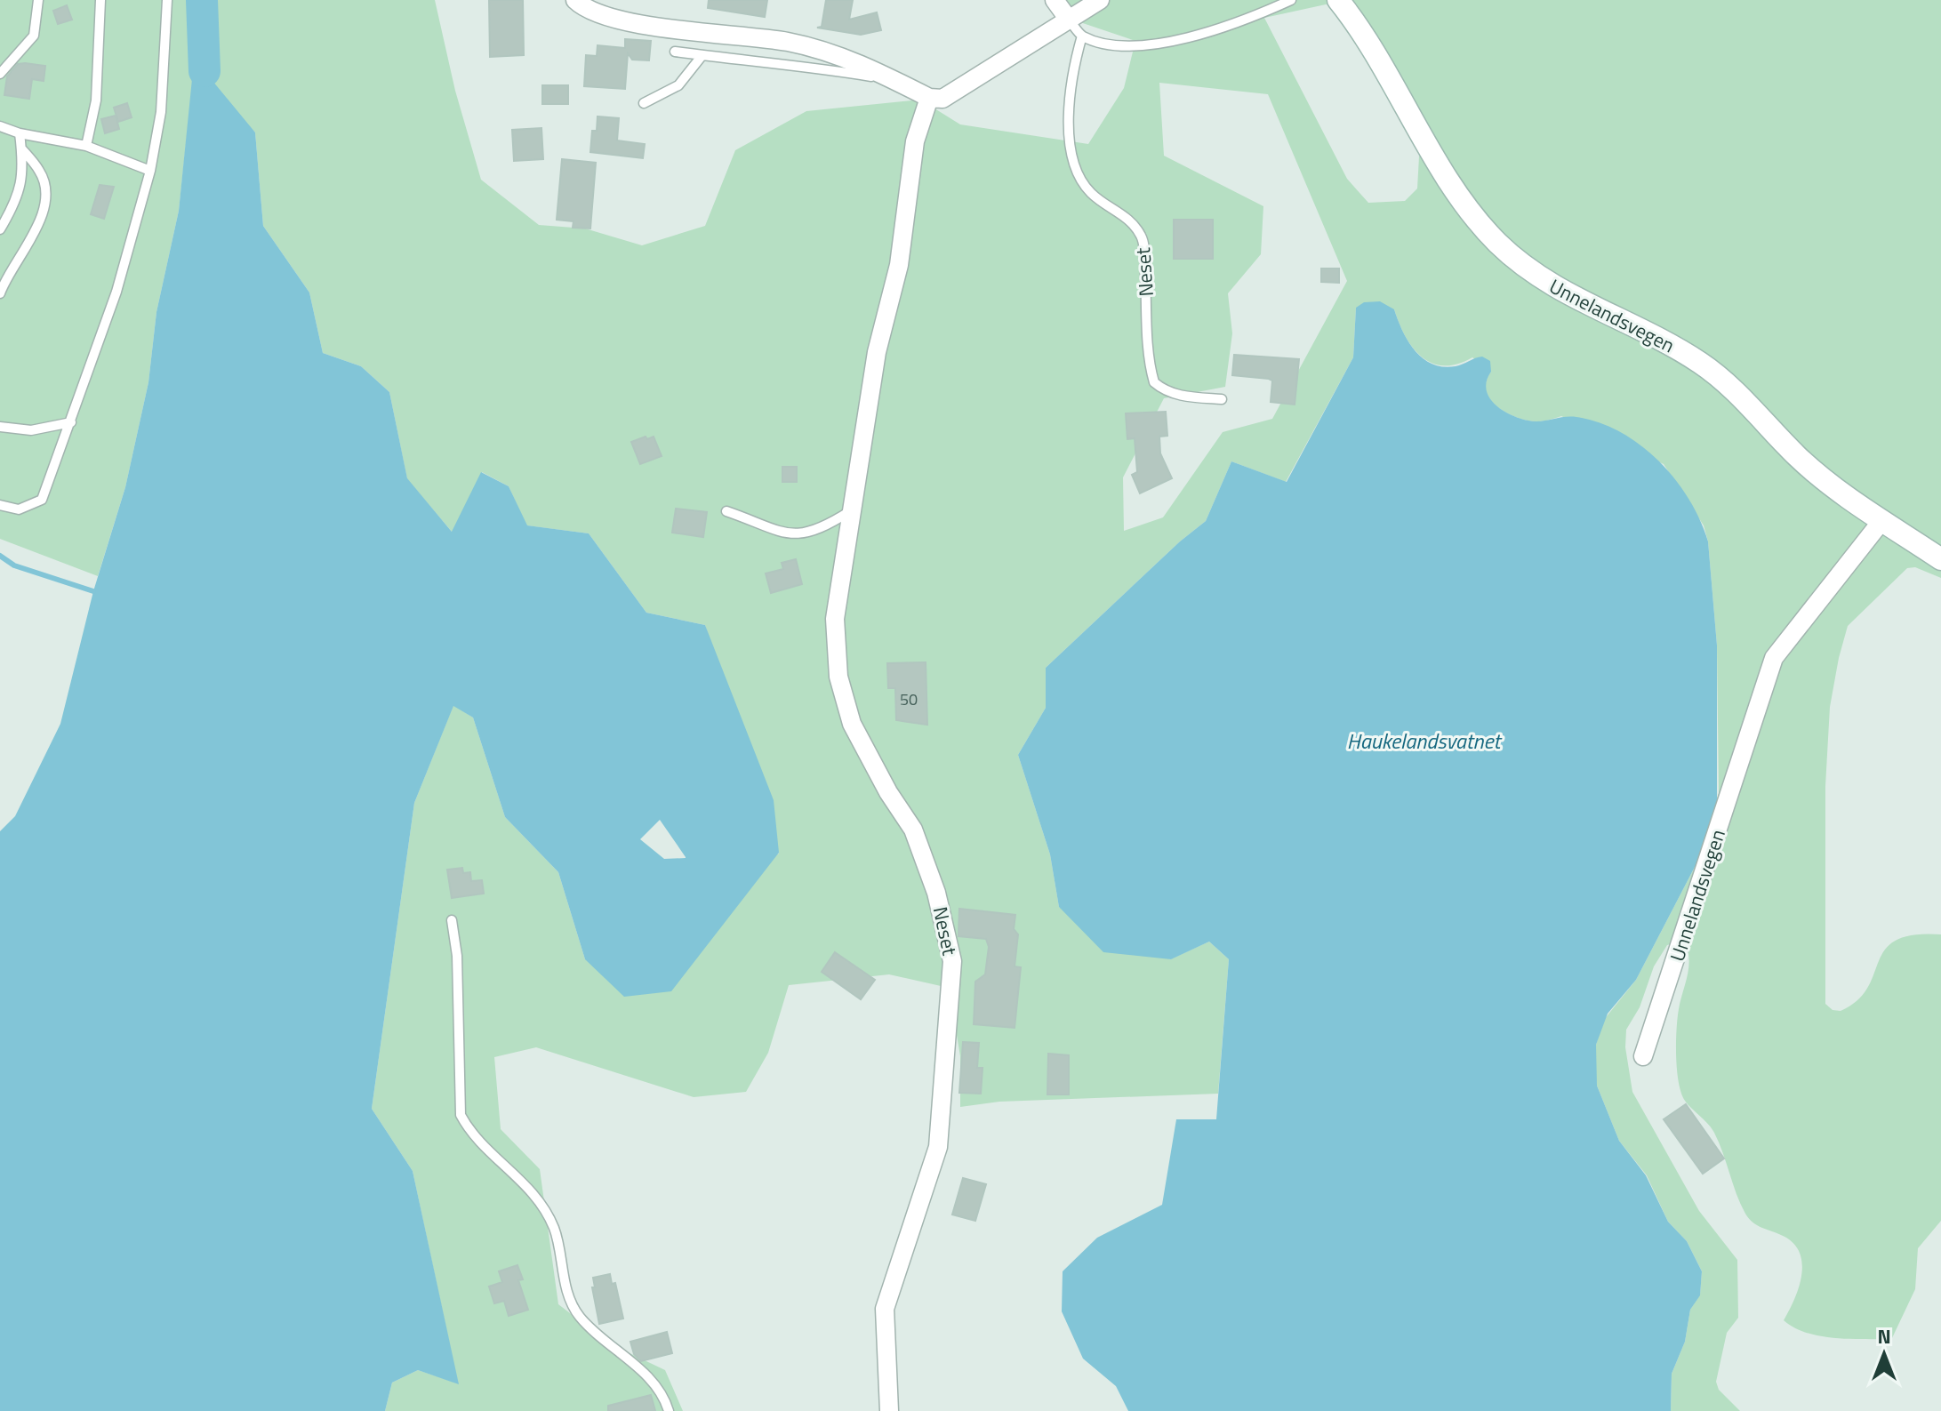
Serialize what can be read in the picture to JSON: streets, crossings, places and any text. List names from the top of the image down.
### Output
{
  "streets": {
    "main road": ["Unnelandsvegen"],
    "street": ["Neset"]
  },
  "water": ["Haukelandsvatnet"],
  "house_numbers": ["50"],
  "north": "top"
}
